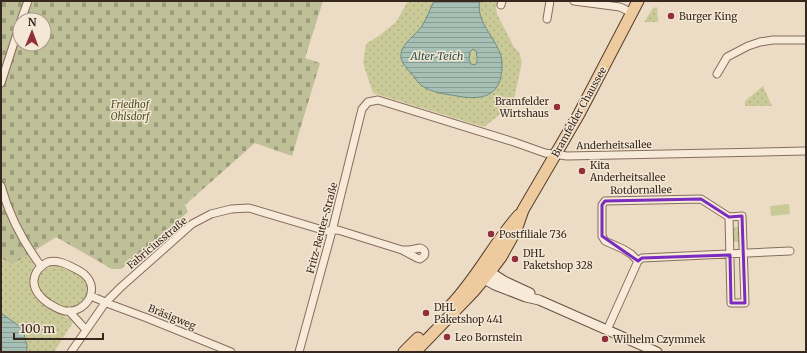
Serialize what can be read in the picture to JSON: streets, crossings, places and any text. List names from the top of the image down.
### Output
{
  "streets": {
    "main road": ["Bramfelder Chaussee"],
    "street": [
      "Anderheitsallee",
      "Rotdornallee",
      "Fritz-Reuter-Straße",
      "Fabriciusstraße",
      "Bräsigweg"
    ]
  },
  "crossings": [
    ["Bramfelder Chaussee", "Anderheitsallee"],
    ["Anderheitsallee", "Fritz-Reuter-Straße"],
    ["Fritz-Reuter-Straße", "Fabriciusstraße"],
    ["Fabriciusstraße", "Bräsigweg"]
  ],
  "water": ["Alter Teich"],
  "parks": ["Friedhof Ohlsdorf"],
  "places": [
    "Burger King",
    "Bramfelder Wirtshaus",
    "Kita Anderheitsallee",
    "Postfiliale 736",
    "DHL Paketshop 328",
    "DHL Paketshop 441",
    "Leo Bornstein",
    "Wilhelm Czymmek"
  ],
  "scale_bar": "100 m",
  "north": "top"
}
